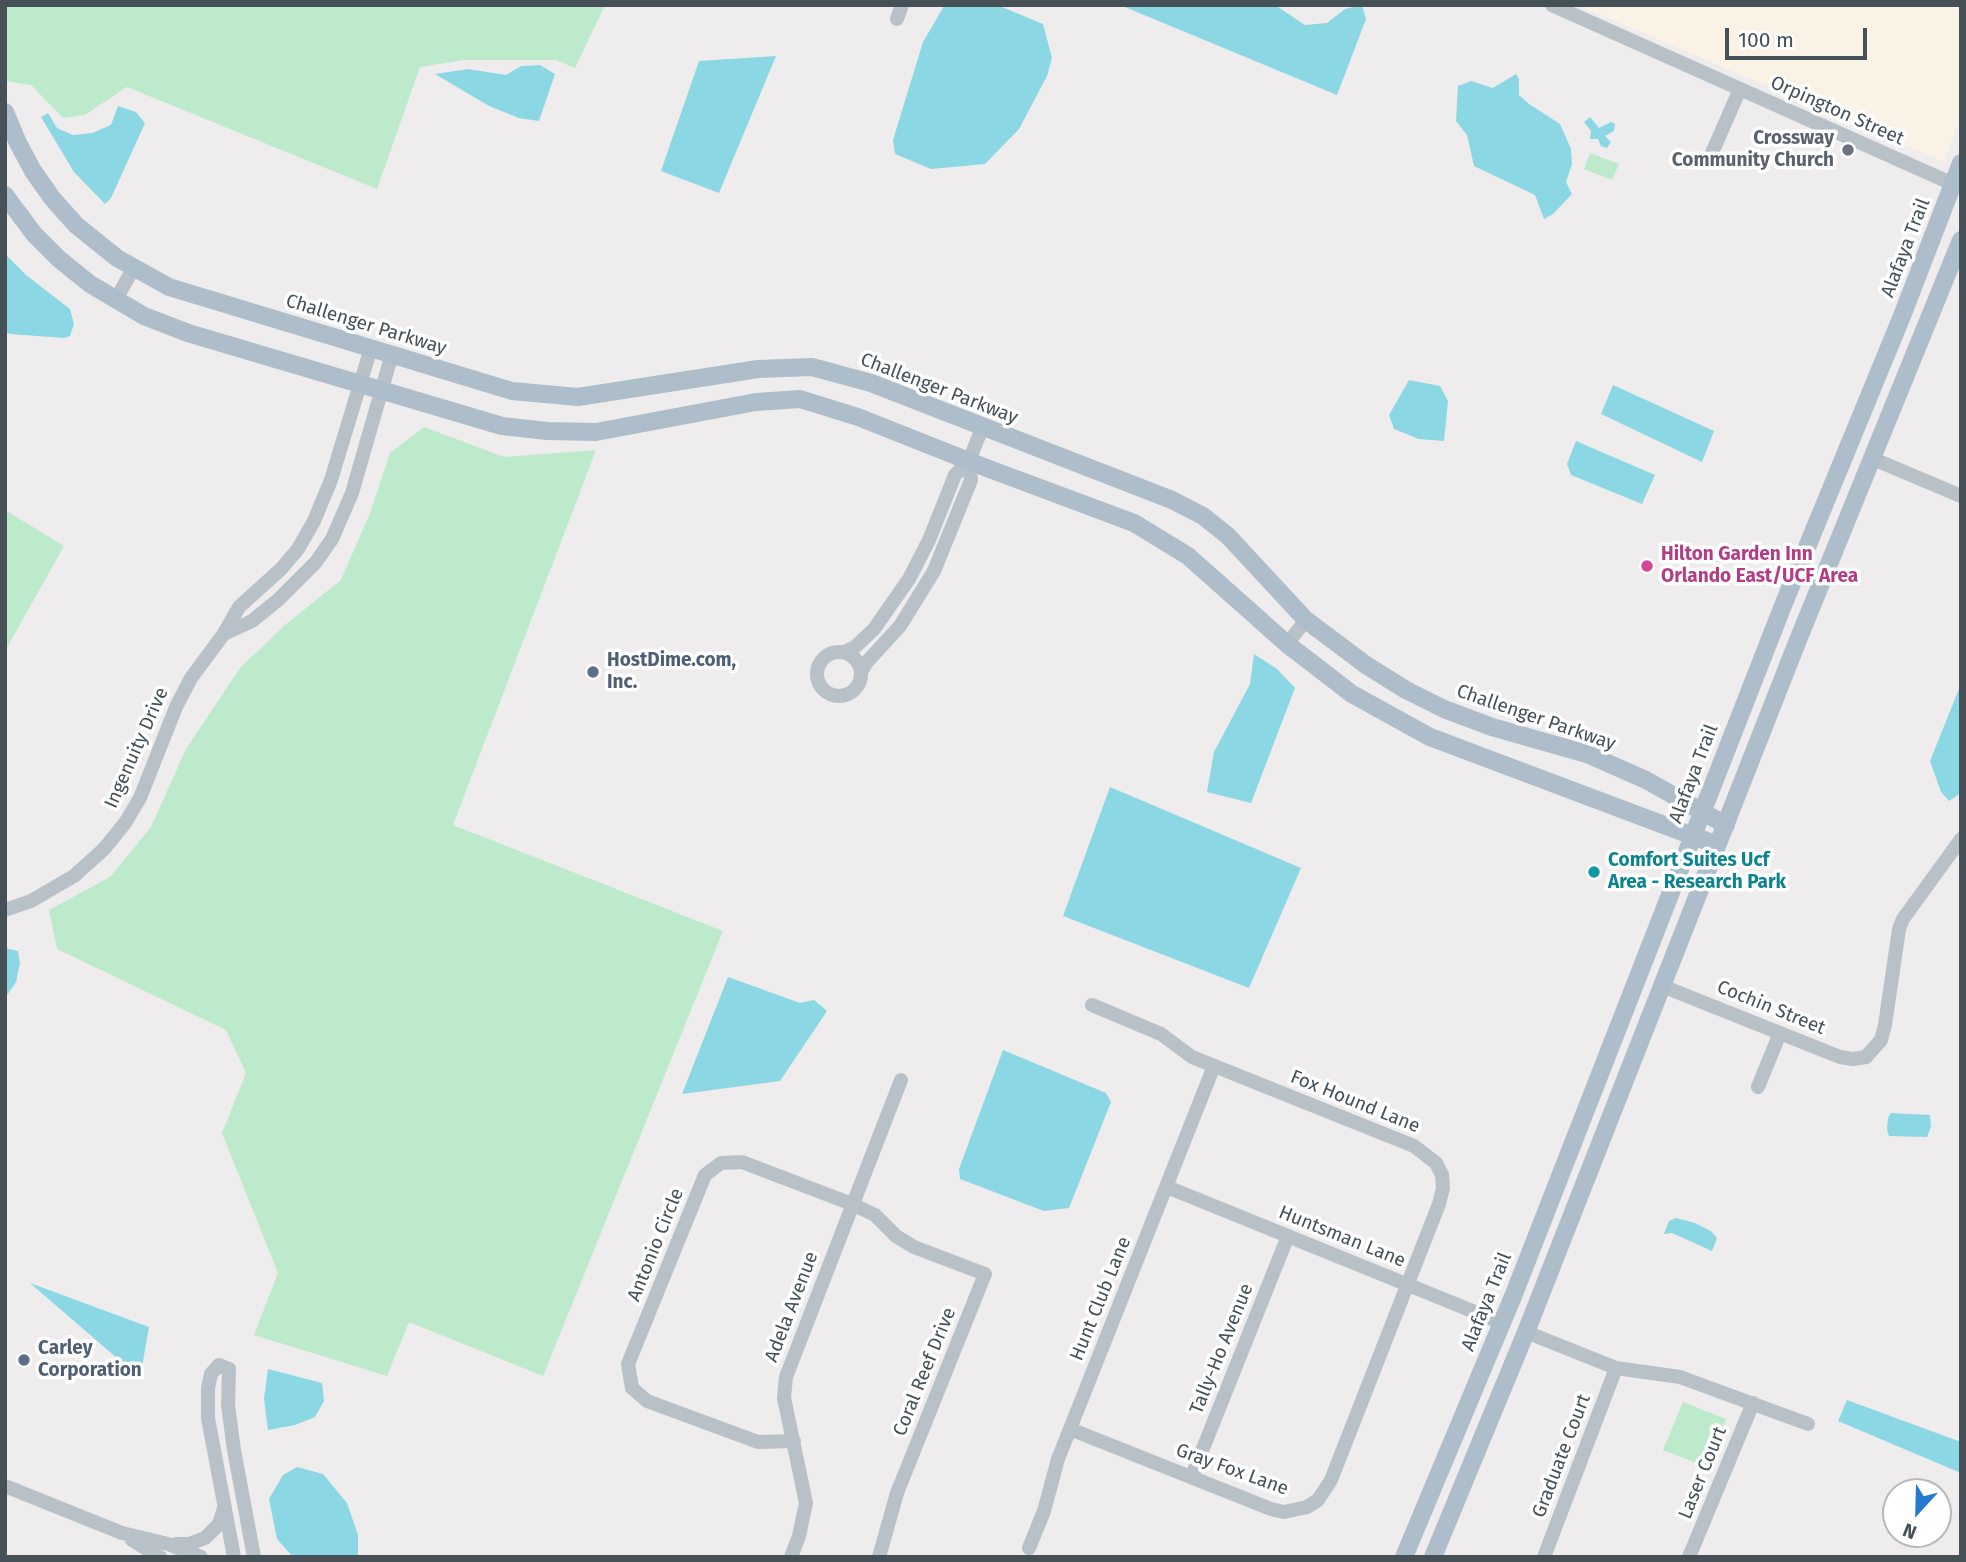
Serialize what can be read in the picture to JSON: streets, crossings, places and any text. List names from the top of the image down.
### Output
{
  "streets": {
    "main road": ["Alafaya Trail", "Challenger Parkway"],
    "street": [
      "Orpington Street",
      "Ingenuity Drive",
      "Cochin Street",
      "Fox Hound Lane",
      "Huntsman Lane",
      "Antonio Circle",
      "Hunt Club Lane",
      "Adela Avenue",
      "Tally-Ho Avenue",
      "Coral Reef Drive",
      "Graduate Court",
      "Gray Fox Lane",
      "Laser Court"
    ]
  },
  "crossings": [
    ["Orpington Street", "Alafaya Trail"],
    ["Alafaya Trail", "Challenger Parkway"],
    ["Alafaya Trail", "Huntsman Lane"],
    ["Challenger Parkway", "Ingenuity Drive"],
    ["Fox Hound Lane", "Huntsman Lane"],
    ["Fox Hound Lane", "Hunt Club Lane"],
    ["Fox Hound Lane", "Gray Fox Lane"],
    ["Huntsman Lane", "Hunt Club Lane"],
    ["Huntsman Lane", "Tally-Ho Avenue"],
    ["Huntsman Lane", "Gray Fox Lane"],
    ["Antonio Circle", "Adela Avenue"],
    ["Antonio Circle", "Coral Reef Drive"],
    ["Hunt Club Lane", "Gray Fox Lane"],
    ["Tally-Ho Avenue", "Gray Fox Lane"]
  ],
  "places": [
    "Crossway Community Church",
    "Hilton Garden Inn Orlando East/UCF Area",
    "HostDime.com, Inc.",
    "Comfort Suites Ucf Area - Research Park",
    "Carley Corporation"
  ],
  "scale_bar": "100 m",
  "north": "bottom"
}
